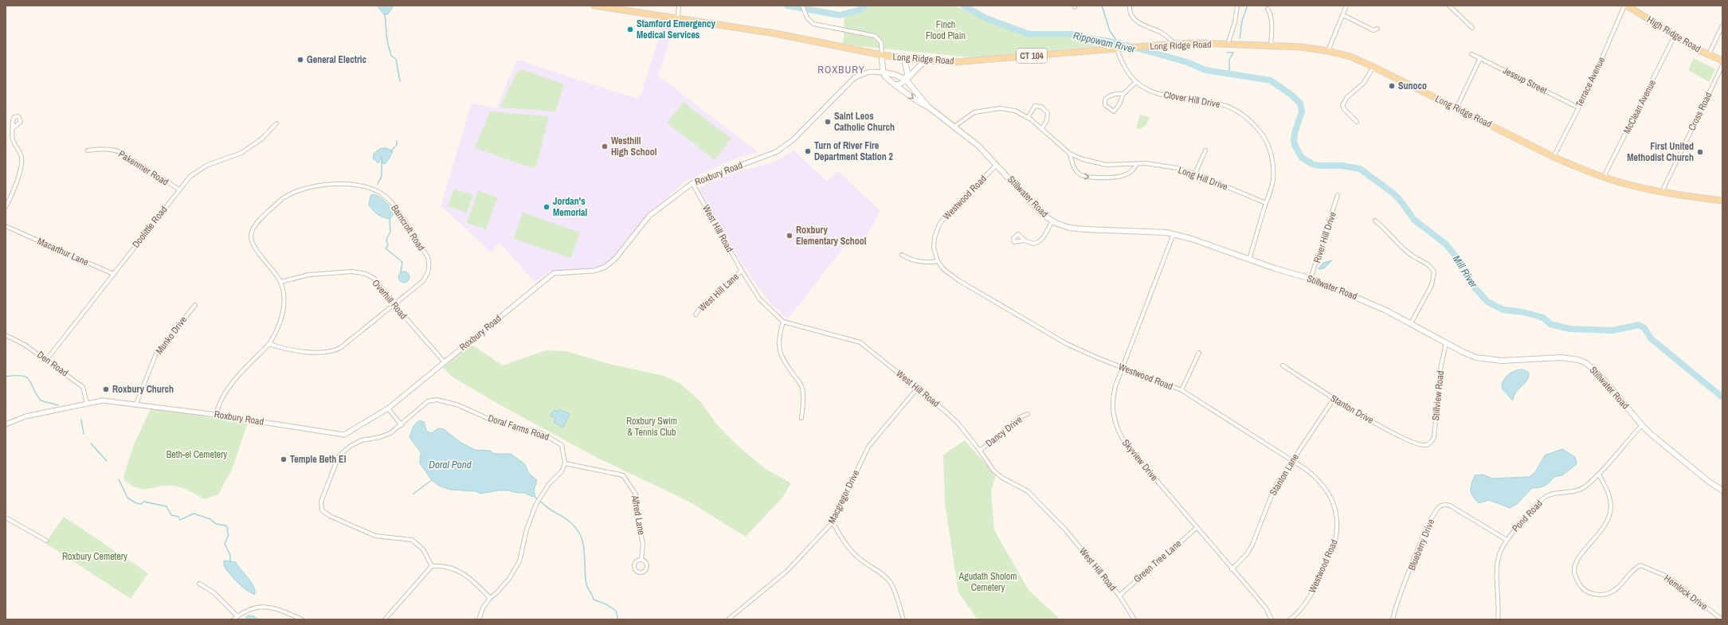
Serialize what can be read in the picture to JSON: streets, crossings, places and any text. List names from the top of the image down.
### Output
{
  "streets": {
    "main road": [
      "High Ridge Road",
      "Long Ridge Road",
      "CT 104",
      "Stillwater Road"
    ],
    "street": [
      "Jessup Street",
      "Terrace Avenue",
      "Clover Hill Drive",
      "McClean Avenue",
      "Cross Road",
      "Pakenmer Road",
      "Roxbury Road",
      "Long Hill Drive",
      "Westwood Road",
      "Doolittle Road",
      "Barncroft Road",
      "West Hill Road",
      "River Hill Drive",
      "Macarthur Lane",
      "West Hill Lane",
      "Overhill Road",
      "Munko Drive",
      "Den Road",
      "Stillview Road",
      "Stanton Drive",
      "Doral Farms Road",
      "Dancy Drive",
      "Skyview Drive",
      "Stanton Lane",
      "Macgregor Drive",
      "Alfred Lane",
      "Pond Road",
      "Blueberry Drive",
      "Green Tree Lane",
      "Hemlock Drive"
    ]
  },
  "crossings": [
    ["High Ridge Road", "Terrace Avenue"],
    ["High Ridge Road", "McClean Avenue"],
    ["Long Ridge Road", "Terrace Avenue"],
    ["Long Ridge Road", "Clover Hill Drive"],
    ["Long Ridge Road", "McClean Avenue"],
    ["Long Ridge Road", "Cross Road"],
    ["Jessup Street", "Terrace Avenue"],
    ["Clover Hill Drive", "Long Hill Drive"],
    ["Clover Hill Drive", "Stillwater Road"],
    ["Pakenmer Road", "Doolittle Road"],
    ["Roxbury Road", "Stillwater Road"],
    ["Roxbury Road", "Barncroft Road"],
    ["Roxbury Road", "West Hill Road"],
    ["Roxbury Road", "Overhill Road"],
    ["Roxbury Road", "Munko Drive"],
    ["Roxbury Road", "Den Road"],
    ["Long Hill Drive", "Stillwater Road"],
    ["Stillwater Road", "Westwood Road"],
    ["Stillwater Road", "River Hill Drive"],
    ["Stillwater Road", "Stillview Road"],
    ["Stillwater Road", "Skyview Drive"],
    ["Stillwater Road", "Pond Road"],
    ["Westwood Road", "Skyview Drive"],
    ["Westwood Road", "Stanton Lane"],
    ["Doolittle Road", "Macarthur Lane"],
    ["Doolittle Road", "Den Road"],
    ["Barncroft Road", "Overhill Road"],
    ["West Hill Road", "West Hill Lane"],
    ["West Hill Road", "Dancy Drive"],
    ["West Hill Road", "Macgregor Drive"],
    ["West Hill Road", "Green Tree Lane"],
    ["Stillview Road", "Stanton Drive"],
    ["Stanton Drive", "Stanton Lane"],
    ["Doral Farms Road", "Alfred Lane"],
    ["Skyview Drive", "Stanton Lane"],
    ["Skyview Drive", "Green Tree Lane"],
    ["Pond Road", "Blueberry Drive"],
    ["Pond Road", "Hemlock Drive"]
  ],
  "districts": ["ROXBURY"],
  "water": ["Rippowam River", "Mill River", "Doral Pond"],
  "parks": [
    "Finch Flood Plain",
    "Roxbury Swim & Tennis Club",
    "Beth-el Cemetery",
    "Roxbury Cemetery",
    "Agudath Sholom Cemetery"
  ],
  "places": [
    "Stamford Emergency Medical Services",
    "General Electric",
    "Sunoco",
    "Saint Leos Catholic Church",
    "Westhill High School",
    "Turn of River Fire Department Station 2",
    "First United Methodist Church",
    "Jordan's Memorial",
    "Roxbury Elementary School",
    "Roxbury Church",
    "Temple Beth El"
  ]
}
